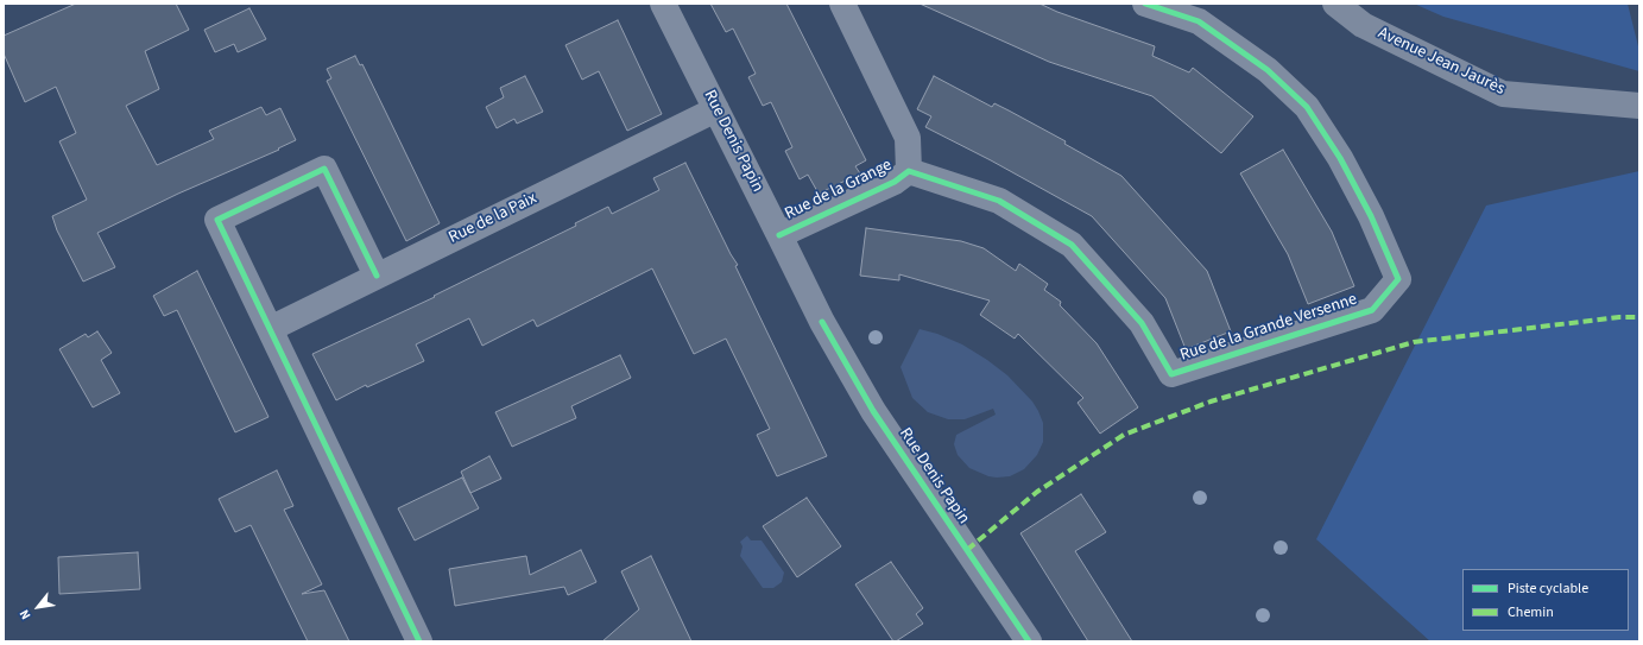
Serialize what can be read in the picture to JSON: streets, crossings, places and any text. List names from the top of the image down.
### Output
{
  "streets": {
    "main road": ["Avenue Jean Jaurès"],
    "street": [
      "Rue Denis Papin",
      "Rue de la Grange",
      "Rue de la Paix",
      "Rue de la Grande Versenne"
    ]
  },
  "crossings": [
    ["Rue Denis Papin", "Rue de la Grange"],
    ["Rue Denis Papin", "Rue de la Paix"],
    ["Rue de la Grange", "Rue de la Grande Versenne"]
  ],
  "legend": ["Piste cyclable", "Chemin"],
  "north": "bottom left"
}
